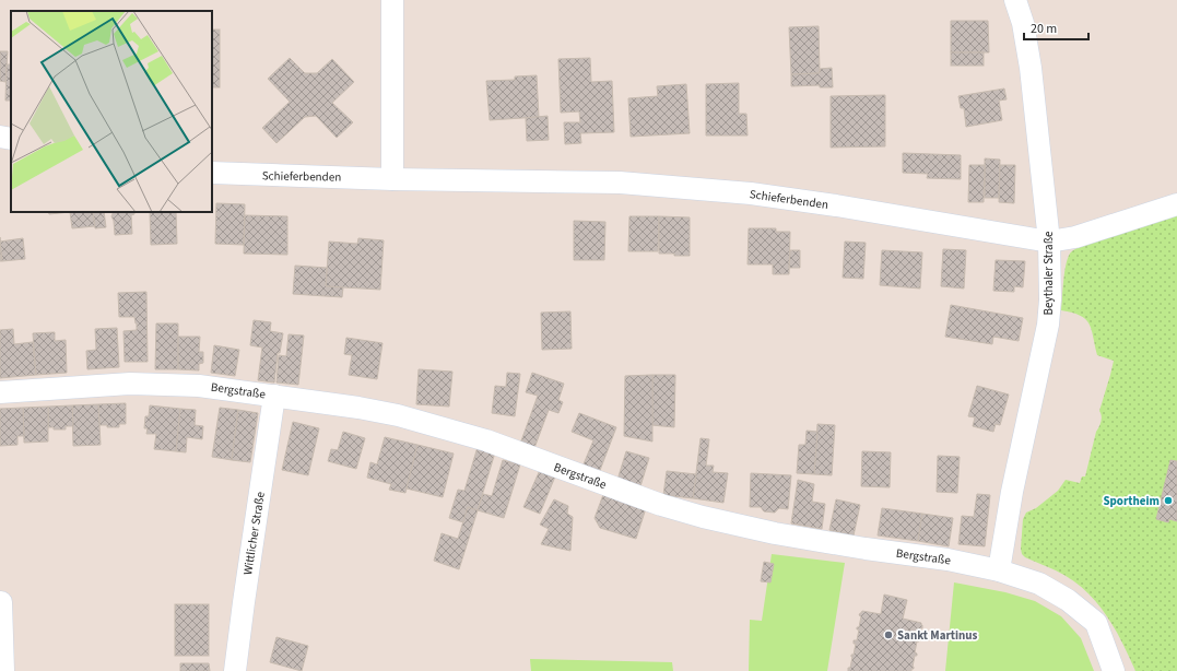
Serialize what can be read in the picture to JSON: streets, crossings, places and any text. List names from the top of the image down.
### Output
{
  "streets": {
    "street": [
      "Schieferbenden",
      "Beythaler Straße",
      "Bergstraße",
      "Wittlicher Straße"
    ]
  },
  "crossings": [
    ["Schieferbenden", "Beythaler Straße"],
    ["Beythaler Straße", "Bergstraße"],
    ["Bergstraße", "Wittlicher Straße"]
  ],
  "places": ["Sportheim", "Sankt Martinus"],
  "scale_bar": "20 m"
}
